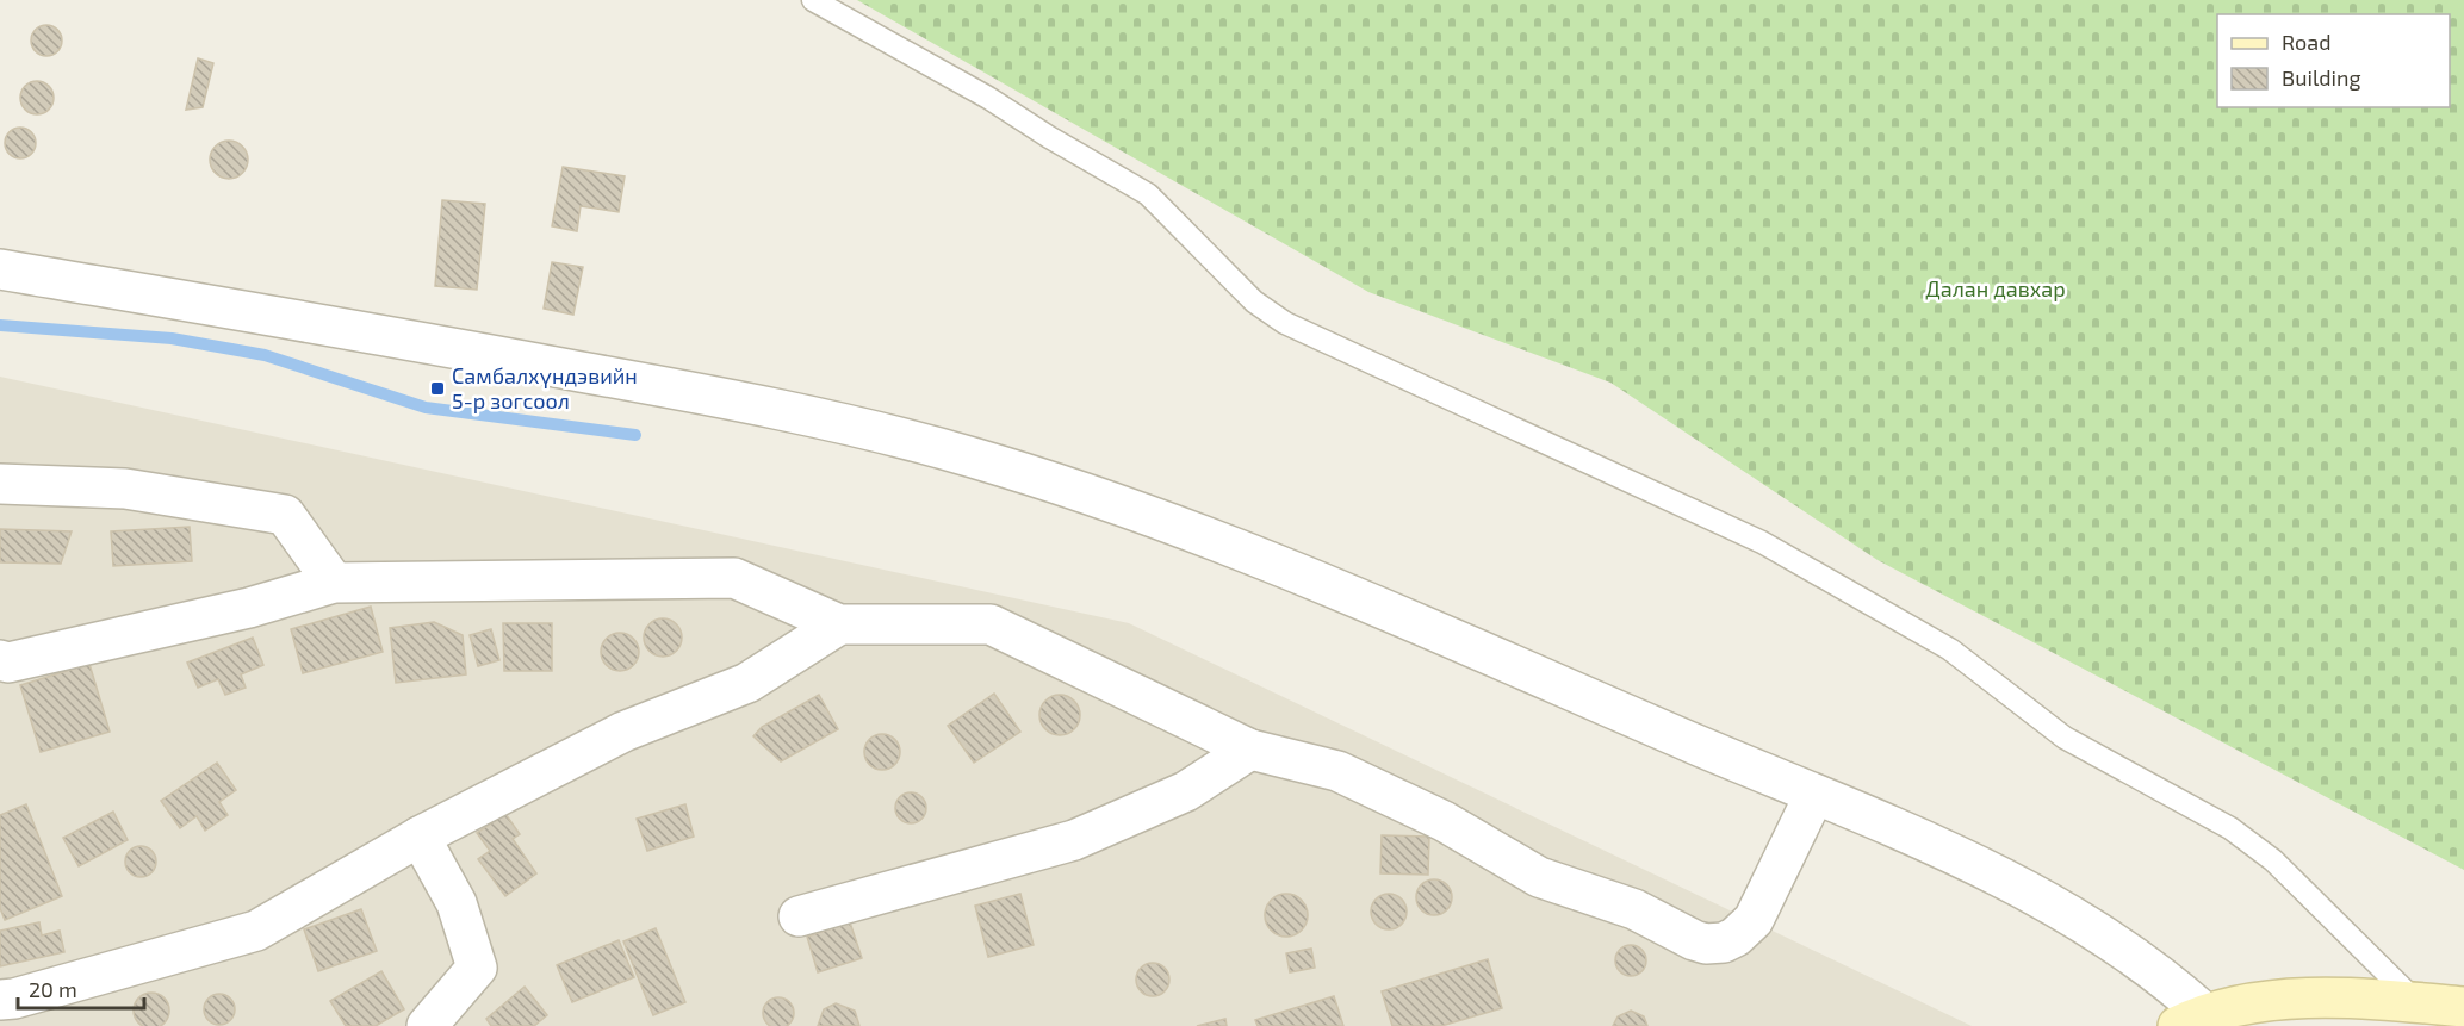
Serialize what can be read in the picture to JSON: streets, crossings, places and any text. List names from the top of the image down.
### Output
{
  "parks": ["Далан давхар"],
  "places": {
    "transit": ["Самбалхүндэвийн 5-р зогсоол"]
  },
  "legend": ["Road", "Building"],
  "scale_bar": "20 m"
}
